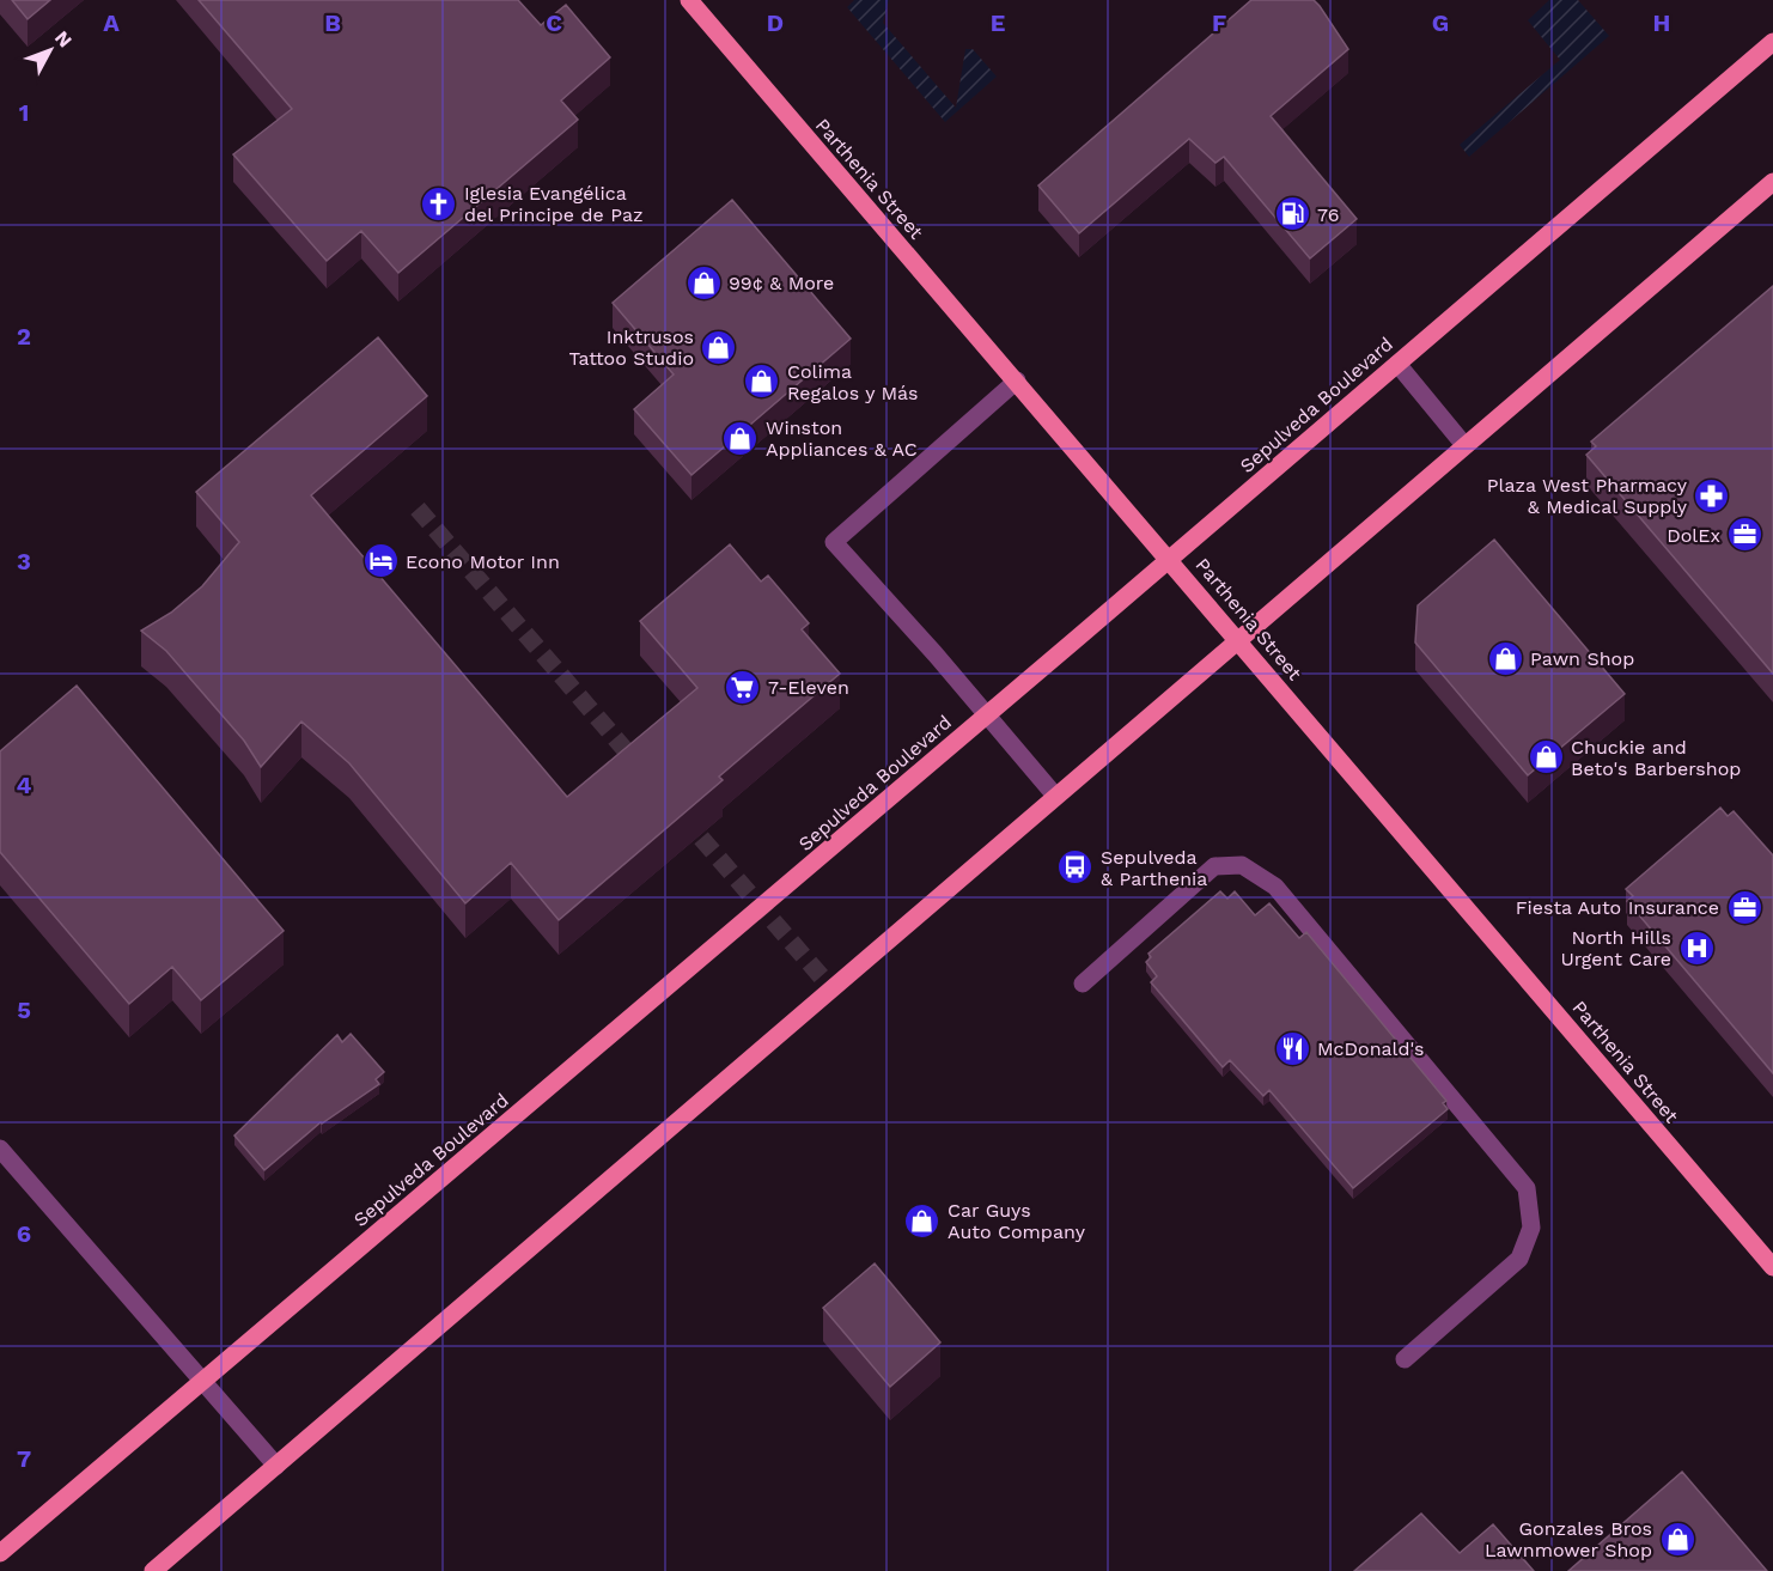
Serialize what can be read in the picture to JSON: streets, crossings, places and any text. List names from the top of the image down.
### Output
{
  "streets": {
    "main road": ["Parthenia Street", "Sepulveda Boulevard"]
  },
  "crossings": [
    ["Parthenia Street", "Sepulveda Boulevard"]
  ],
  "places": {
    "church": ["Iglesia Evangélica del Principe de Paz"],
    "fuel station": ["76"],
    "shop": [
      "99¢ & More",
      "Inktrusos Tattoo Studio",
      "Colima Regalos y Más",
      "Winston Appliances & AC",
      "Pawn Shop",
      "Chuckie and Beto's Barbershop",
      "Car Guys Auto Company",
      "Gonzales Bros Lawnmower Shop"
    ],
    "pharmacy": ["Plaza West Pharmacy & Medical Supply"],
    "office": ["DolEx", "Fiesta Auto Insurance"],
    "hotel": ["Econo Motor Inn"],
    "supermarket": ["7-Eleven"],
    "bus stop": ["Sepulveda & Parthenia"],
    "hospital": ["North Hills Urgent Care"],
    "restaurant": ["McDonald's"]
  },
  "north": "top right",
  "grid": {
    "columns": [
      "A",
      "B",
      "C",
      "D",
      "E",
      "F",
      "G",
      "H"
    ],
    "rows": [
      "1",
      "2",
      "3",
      "4",
      "5",
      "6",
      "7"
    ]
  }
}
